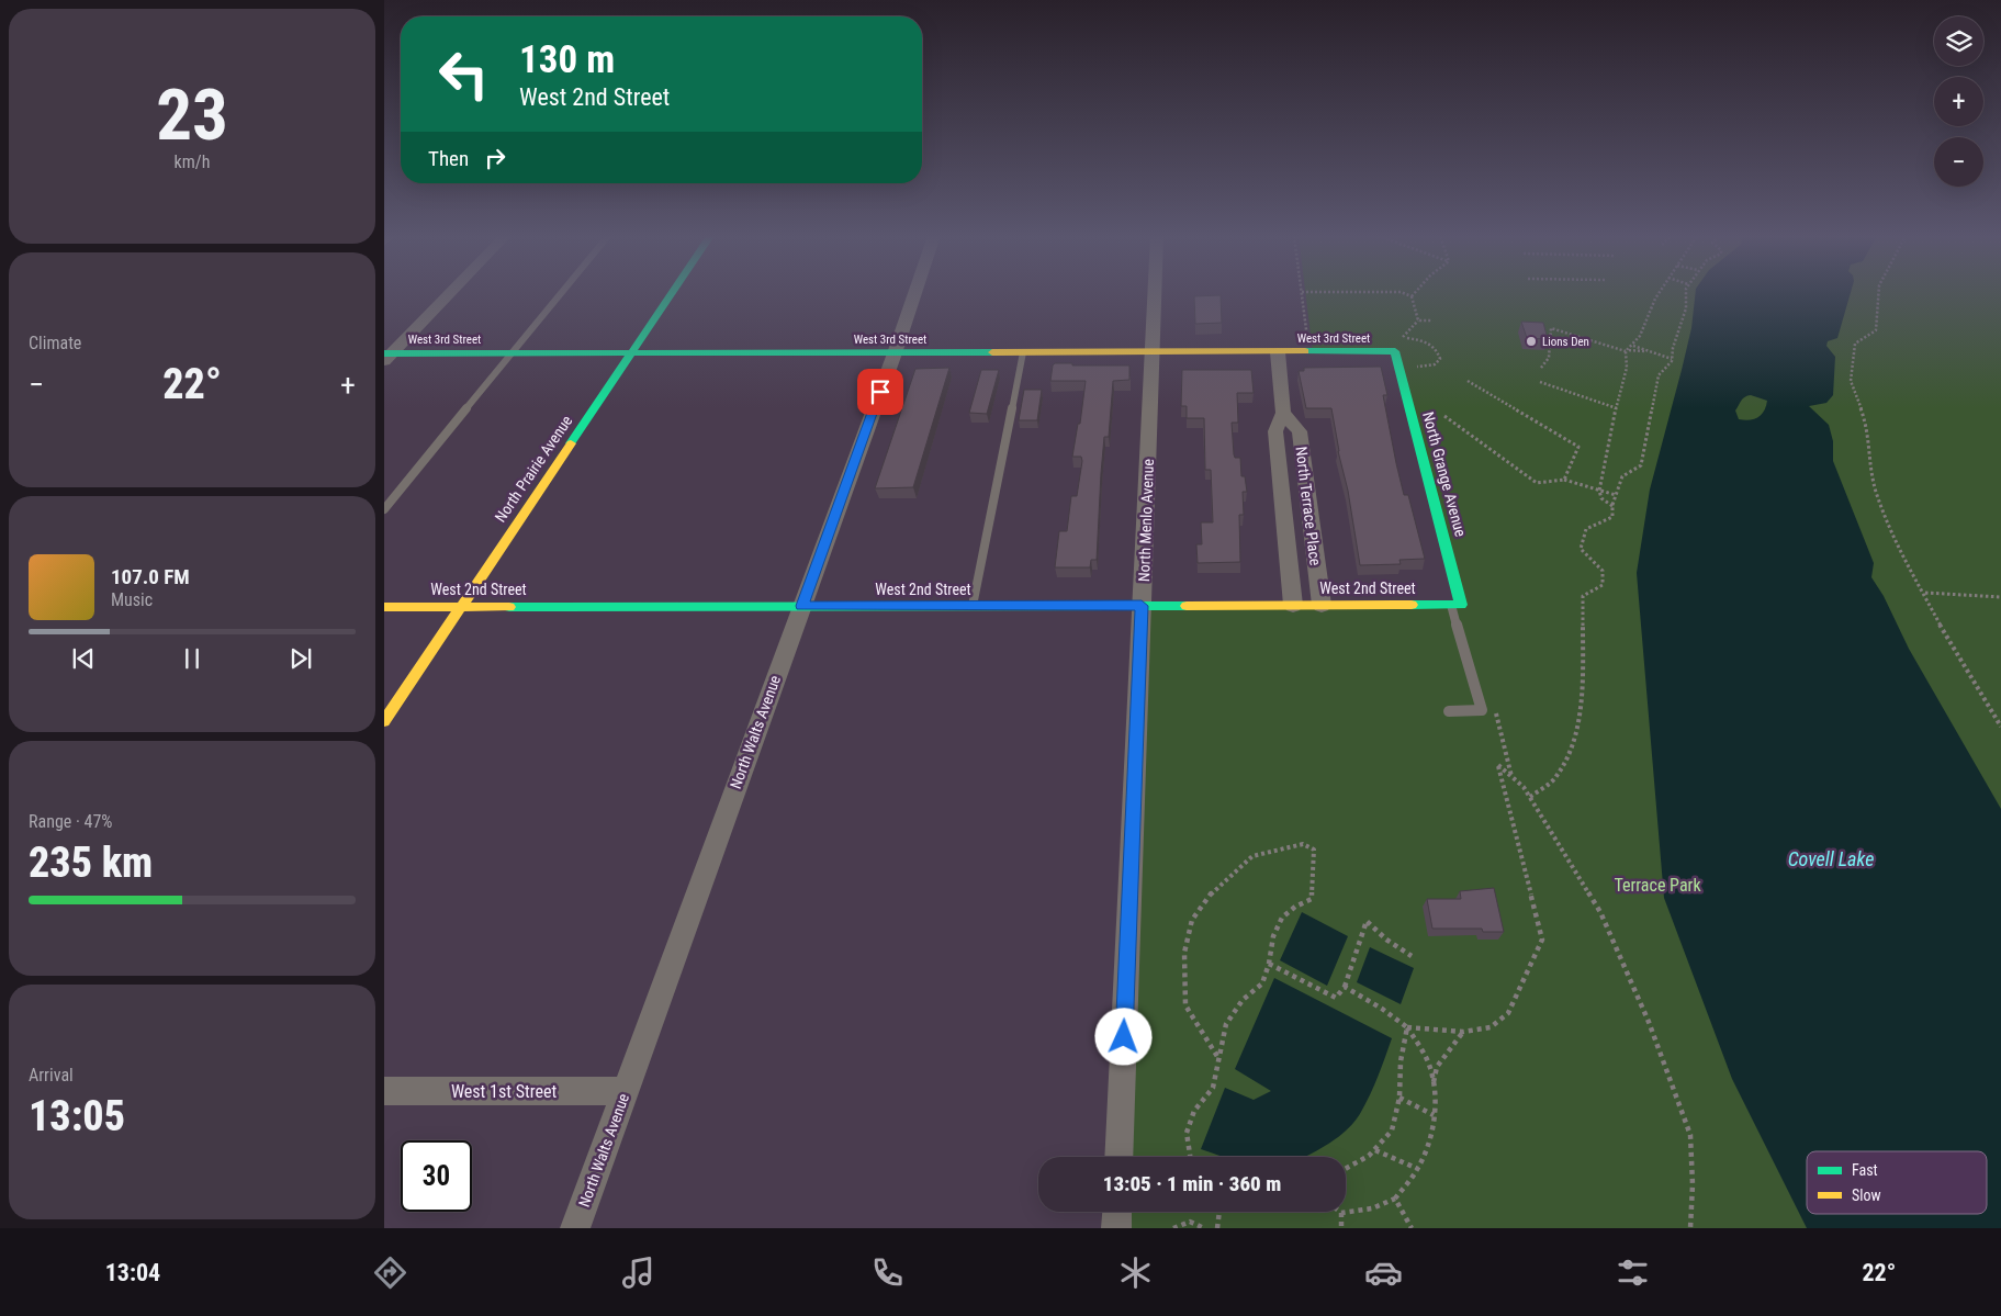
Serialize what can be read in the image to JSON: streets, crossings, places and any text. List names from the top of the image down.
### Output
{
  "streets": {
    "street": [
      "West 3rd Street",
      "North Prairie Avenue",
      "North Grange Avenue",
      "North Terrace Place",
      "North Menlo Avenue",
      "West 2nd Street",
      "North Walts Avenue",
      "West 1st Street"
    ]
  },
  "crossings": [
    ["West 3rd Street", "North Prairie Avenue"],
    ["West 3rd Street", "North Grange Avenue"],
    ["West 3rd Street", "North Terrace Place"],
    ["West 3rd Street", "North Menlo Avenue"],
    ["West 3rd Street", "North Walts Avenue"],
    ["North Prairie Avenue", "West 2nd Street"],
    ["North Grange Avenue", "West 2nd Street"],
    ["North Terrace Place", "West 2nd Street"],
    ["North Menlo Avenue", "West 2nd Street"],
    ["West 2nd Street", "North Walts Avenue"],
    ["North Walts Avenue", "West 1st Street"]
  ],
  "water": ["Covell Lake"],
  "parks": ["Terrace Park"],
  "places": ["Lions Den"],
  "legend": ["Fast", "Slow"],
  "page": {
    "tile": [
      ["23", "km/h"],
      "Climate",
      ["Range · 47%", "235 km"],
      ["Arrival", "13:05"]
    ],
    "map_buttons": ["+", "−"],
    "turn": ["130 m", "West 2nd Street"],
    "then": "Then",
    "heat": ["−", "22°", "+"],
    "song": ["107.0 FM", "Music"],
    "limit": "30",
    "trip": "13:05 · 1 min · 360 m",
    "tabs": ["13:04", "22°"]
  }
}
